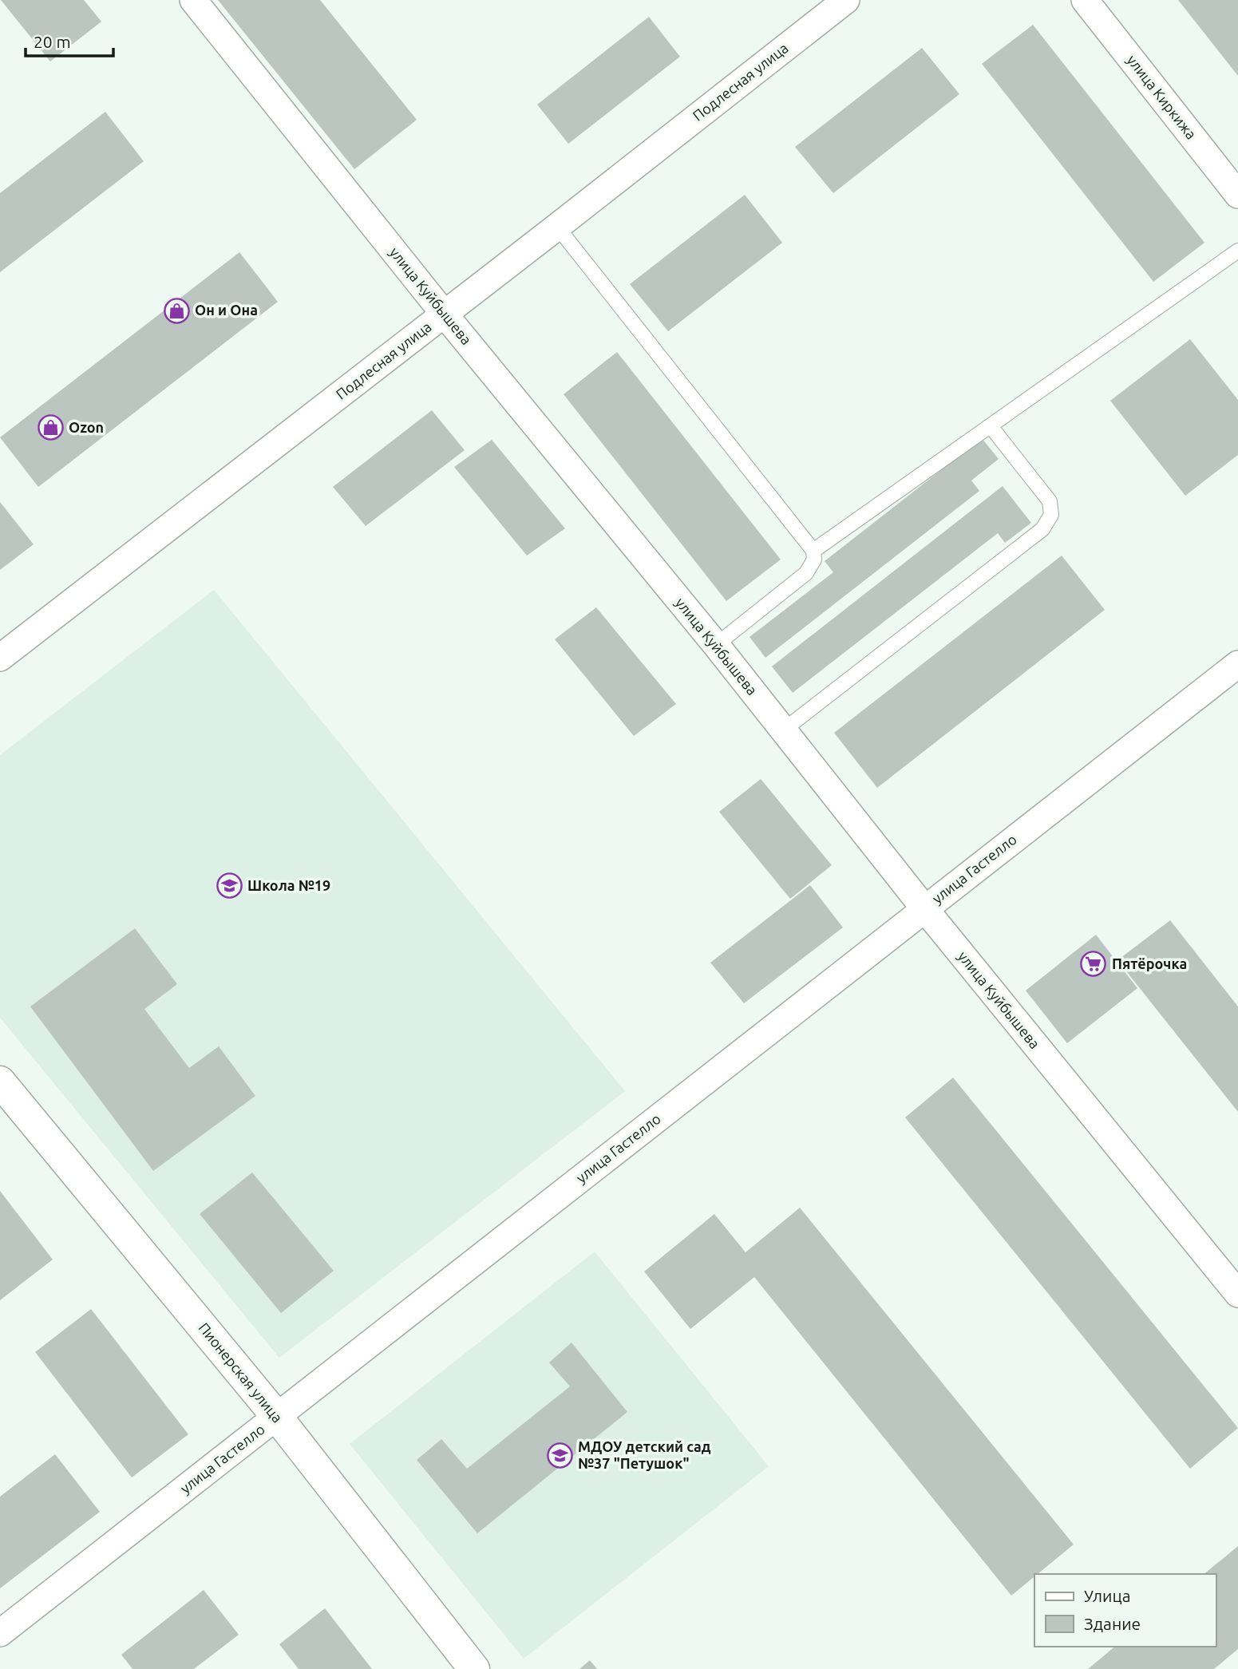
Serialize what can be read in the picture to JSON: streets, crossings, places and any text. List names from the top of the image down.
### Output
{
  "streets": {
    "street": [
      "Подлесная улица",
      "улица Киркижа",
      "улица Куйбышева",
      "улица Гастелло",
      "Пионерская улица"
    ]
  },
  "crossings": [
    ["Подлесная улица", "улица Куйбышева"],
    ["улица Куйбышева", "улица Гастелло"],
    ["улица Гастелло", "Пионерская улица"]
  ],
  "places": {
    "shop": ["Он и Она", "Ozon"],
    "school or university": ["Школа №19", "МДОУ детский сад №37 \"Петушок\""],
    "supermarket": ["Пятёрочка"]
  },
  "legend": ["Улица", "Здание"],
  "scale_bar": "20 m"
}
